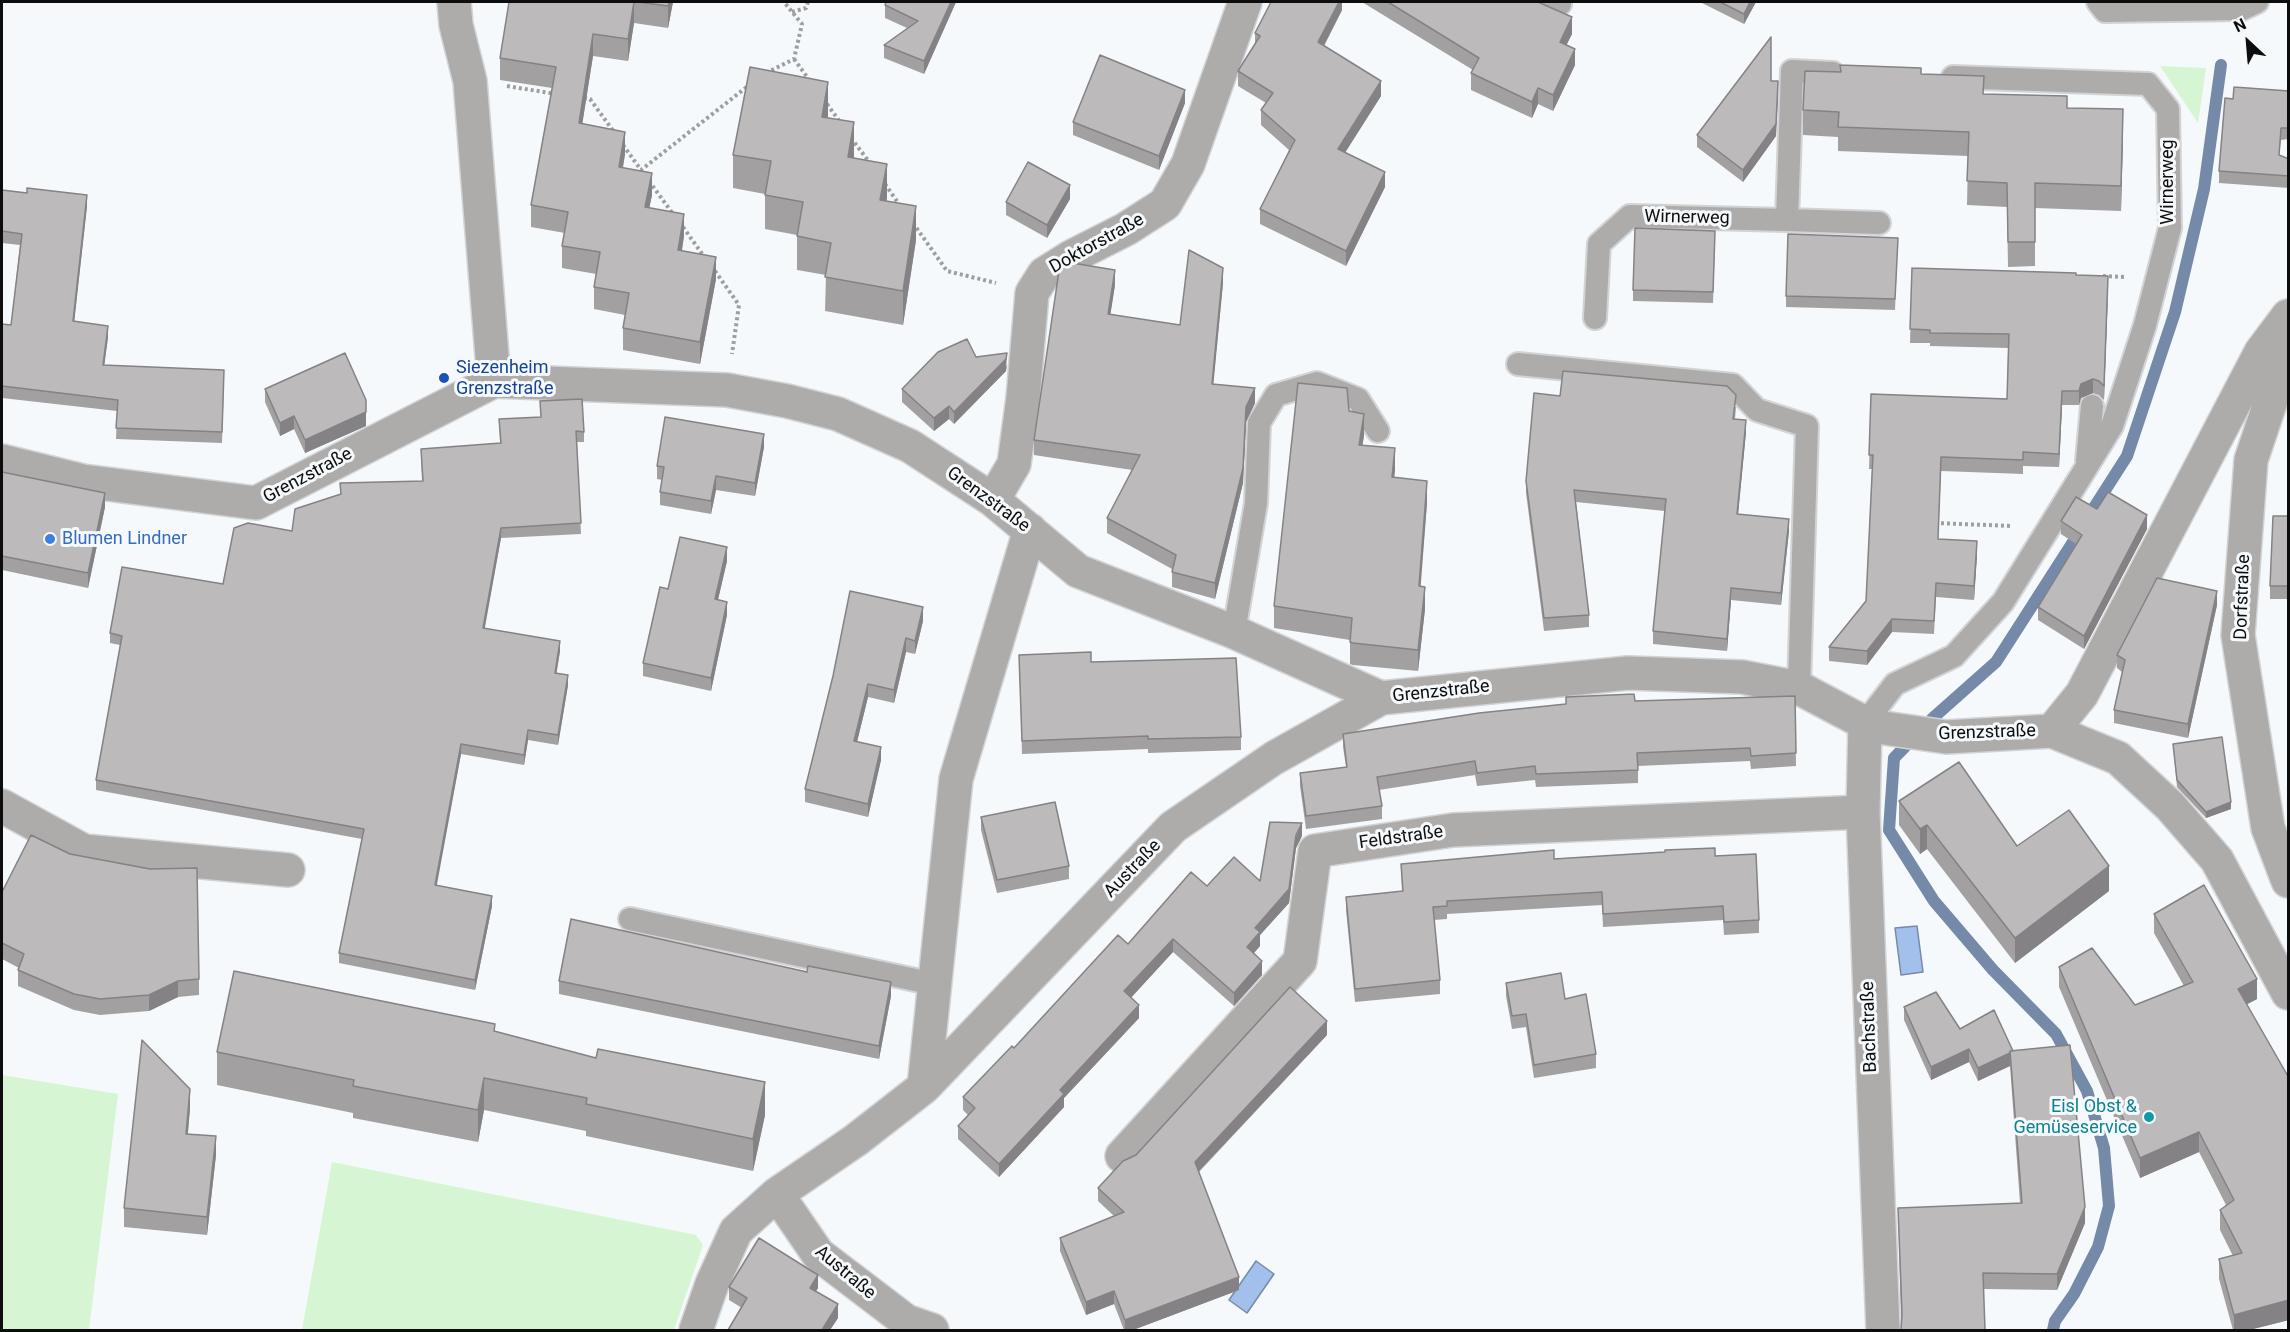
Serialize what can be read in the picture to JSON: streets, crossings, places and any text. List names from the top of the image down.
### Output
{
  "streets": {
    "street": [
      "Doktorstraße",
      "Grenzstraße",
      "Dorfstraße",
      "Feldstraße",
      "Austraße",
      "Bachstraße"
    ],
    "lane": ["Wirnerweg"]
  },
  "crossings": [
    ["Wirnerweg", "Grenzstraße"],
    ["Wirnerweg", "Bachstraße"],
    ["Grenzstraße", "Austraße"],
    ["Grenzstraße", "Bachstraße"],
    ["Feldstraße", "Bachstraße"]
  ],
  "places": ["Siezenheim Grenzstraße", "Blumen Lindner", "Eisl Obst & Gemüseservice"],
  "north": "top left"
}
